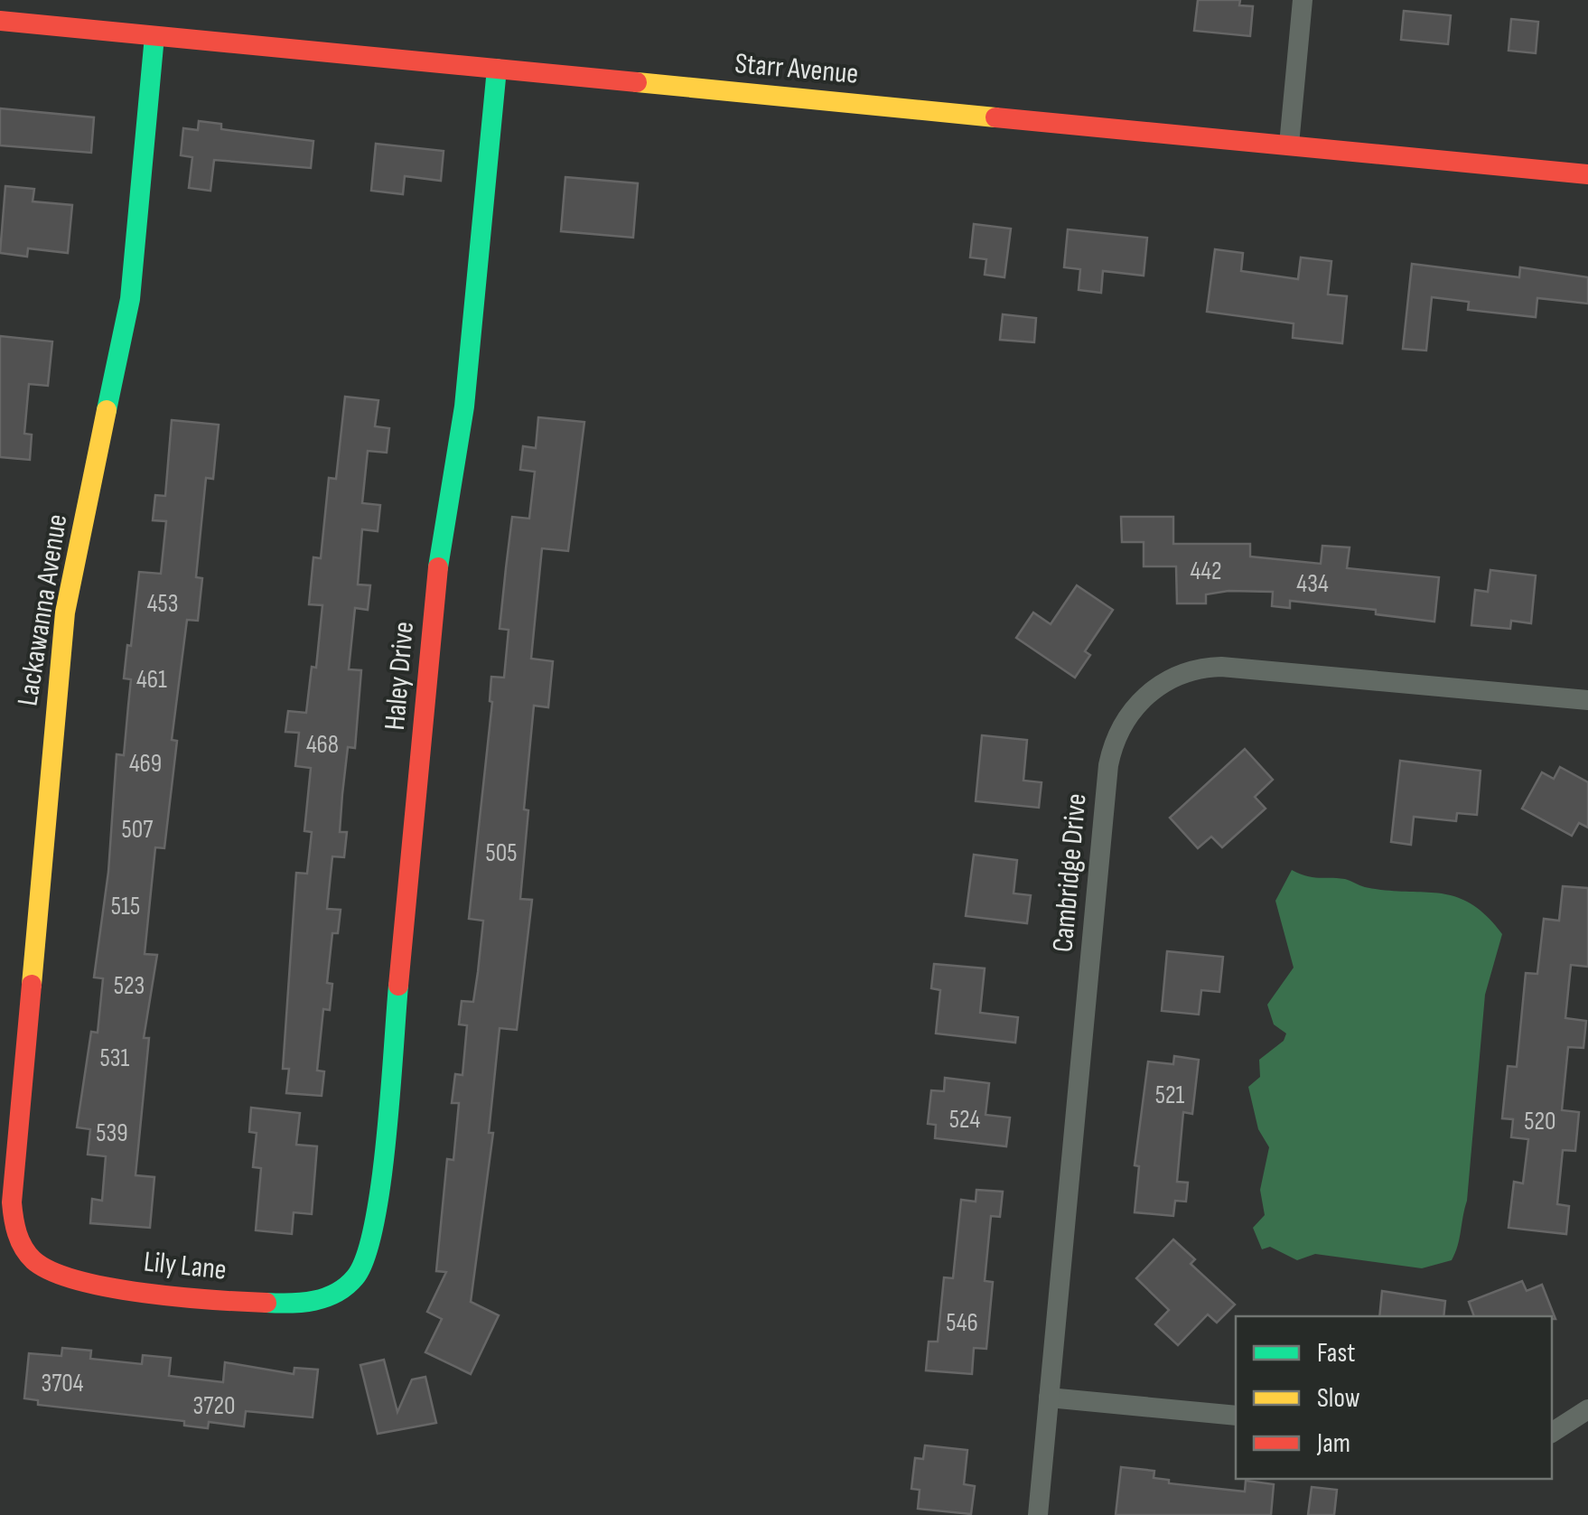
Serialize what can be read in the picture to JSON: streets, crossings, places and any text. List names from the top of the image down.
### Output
{
  "streets": {
    "street": [
      "Starr Avenue",
      "Lackawanna Avenue",
      "Haley Drive",
      "Cambridge Drive",
      "Lily Lane"
    ]
  },
  "crossings": [
    ["Starr Avenue", "Lackawanna Avenue"],
    ["Starr Avenue", "Haley Drive"],
    ["Lackawanna Avenue", "Lily Lane"],
    ["Haley Drive", "Lily Lane"]
  ],
  "house_numbers": [
    "442",
    "434",
    "453",
    "461",
    "468",
    "469",
    "507",
    "505",
    "515",
    "523",
    "531",
    "521",
    "524",
    "520",
    "539",
    "546",
    "3704",
    "3720"
  ],
  "legend": ["Fast", "Slow", "Jam"]
}
